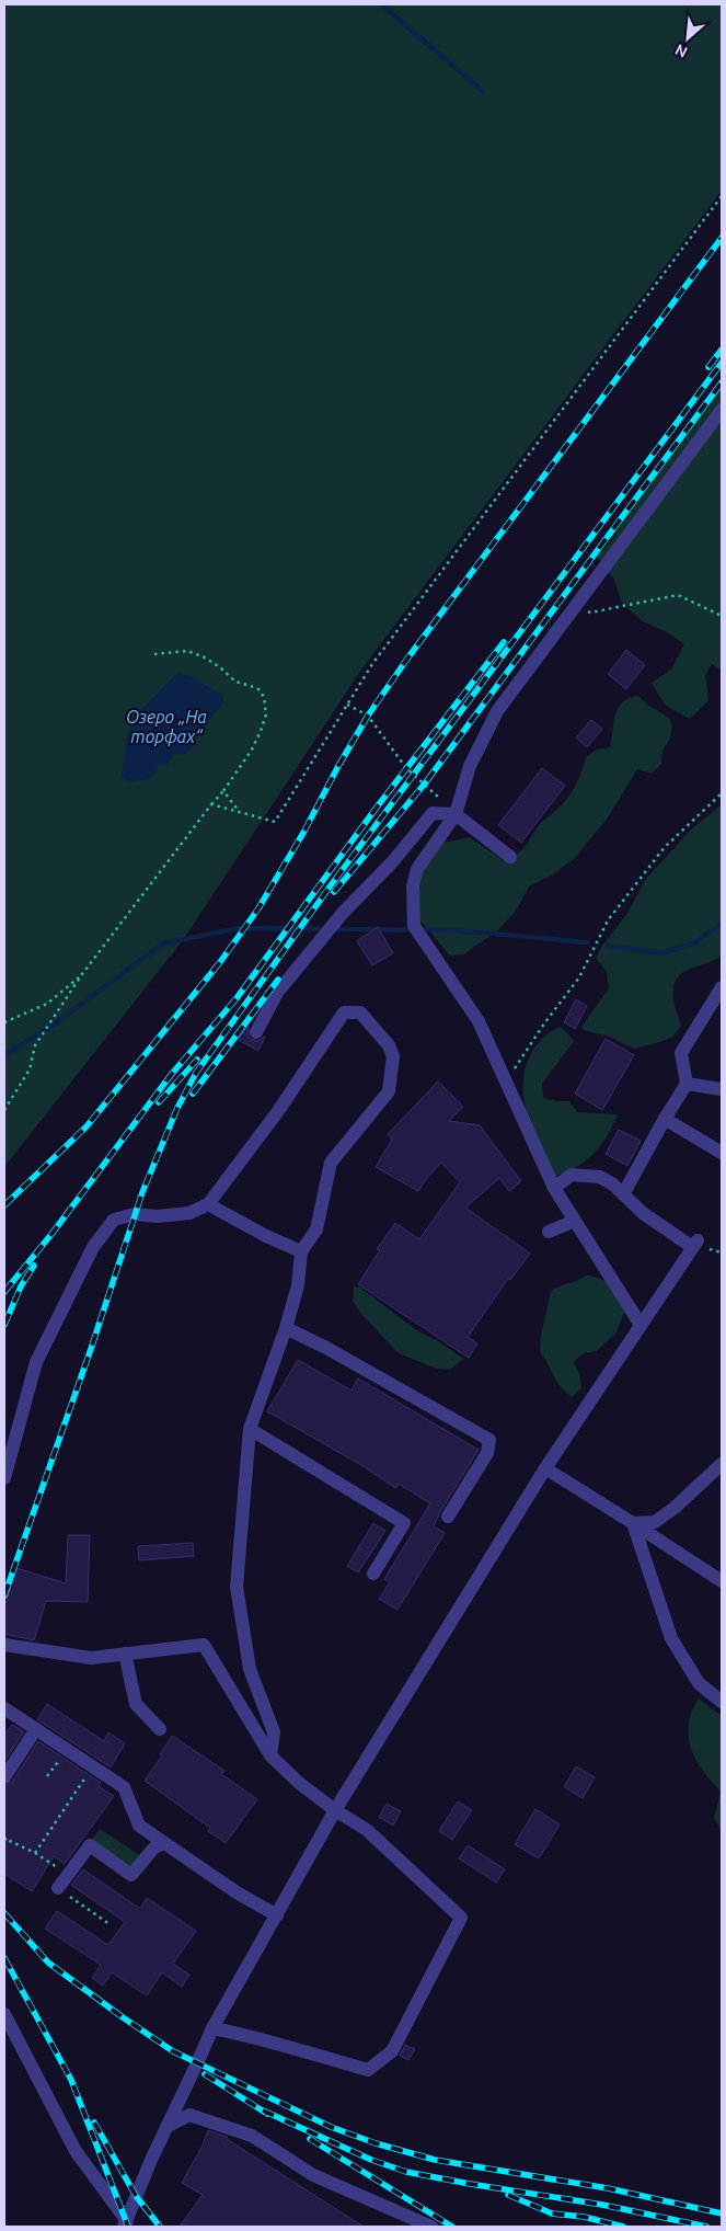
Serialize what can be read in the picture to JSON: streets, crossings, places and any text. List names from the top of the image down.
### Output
{
  "water": ["Озеро „На торфах“"],
  "north": "bottom left"
}
